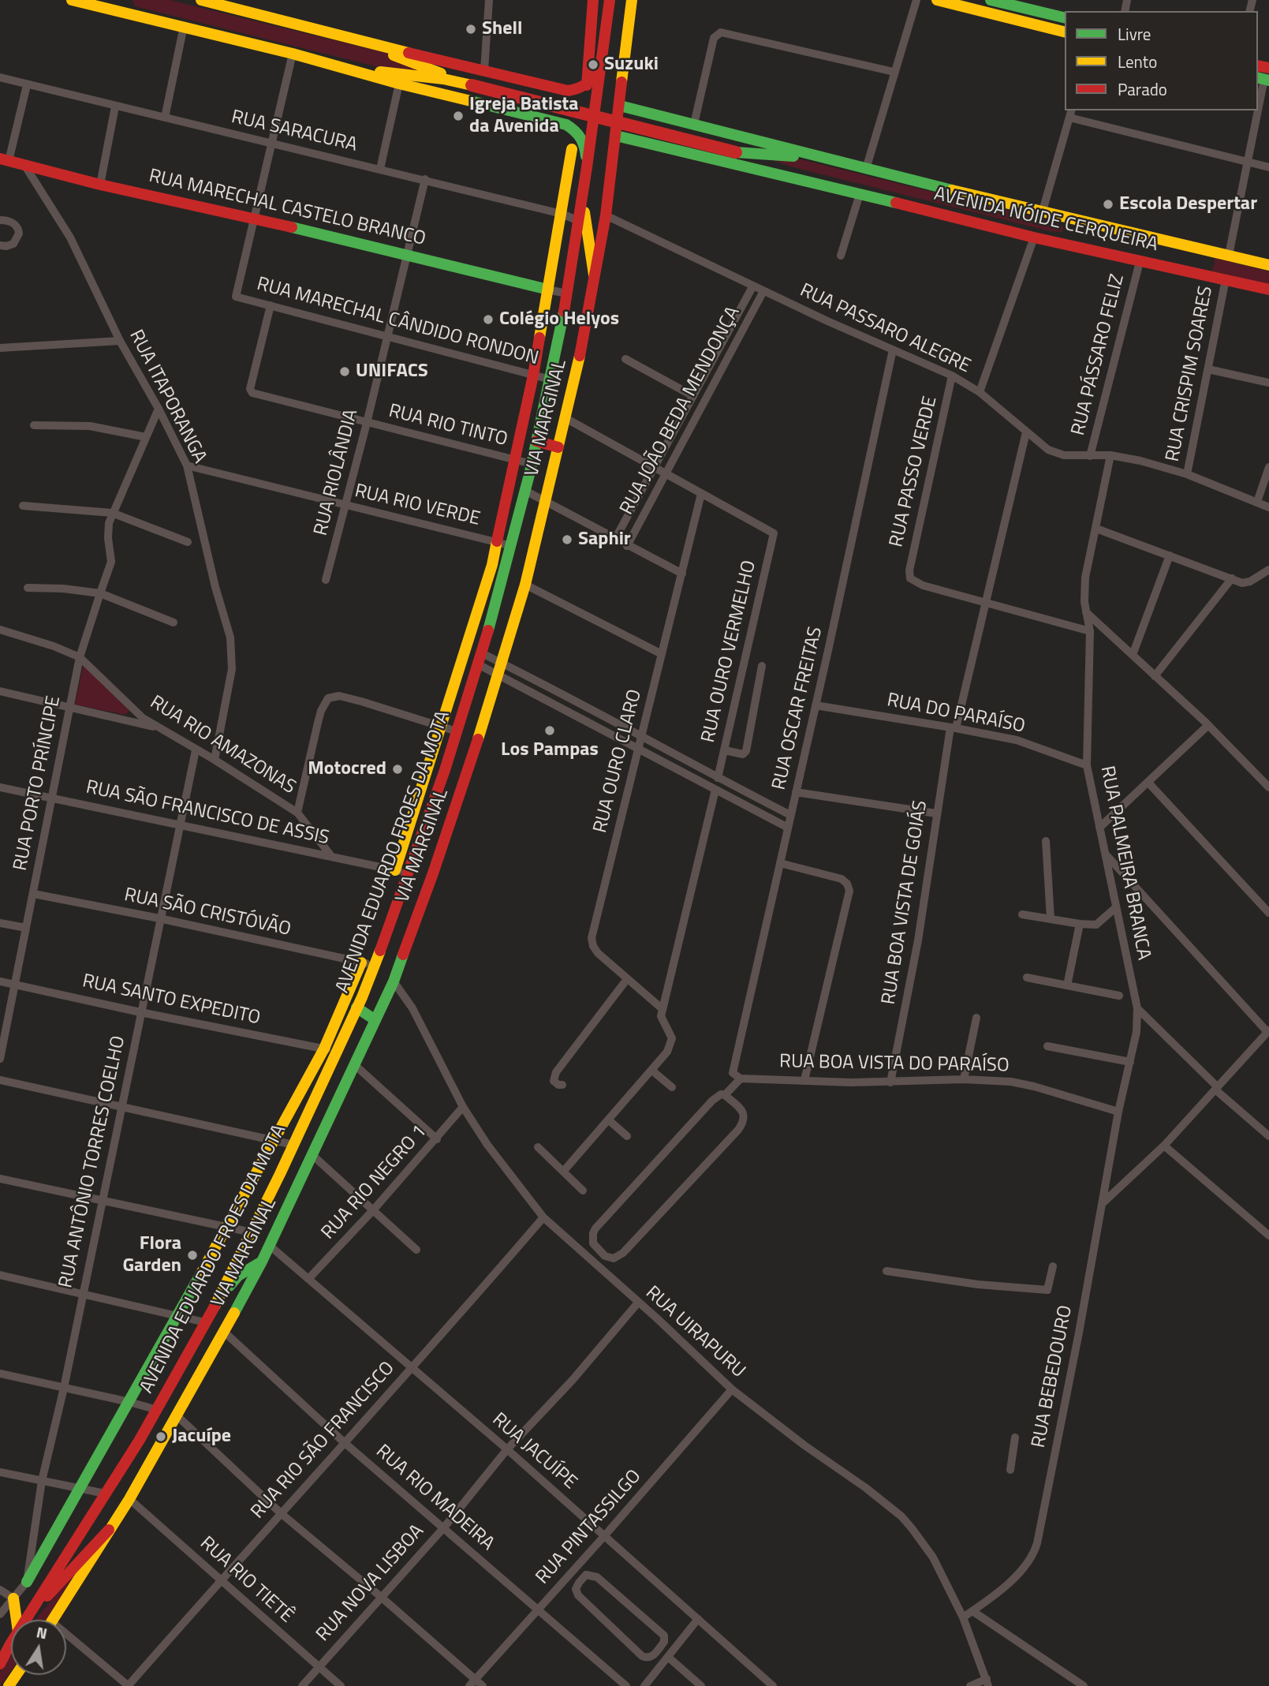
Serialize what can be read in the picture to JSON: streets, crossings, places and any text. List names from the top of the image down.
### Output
{
  "streets": {
    "main road": [
      "RUA MARECHAL CASTELO BRANCO",
      "AVENIDA NÓIDE CERQUEIRA",
      "VIA MARGINAL",
      "AVENIDA EDUARDO FROES DA MOTA"
    ],
    "street": [
      "RUA SARACURA",
      "RUA MARECHAL CÂNDIDO RONDON",
      "RUA PASSARO ALEGRE",
      "RUA PÁSSARO FELIZ",
      "RUA CRISPIM SOARES",
      "RUA ITAPORANGA",
      "RUA JOÃO BEDA MENDONÇA",
      "RUA RIO TINTO",
      "RUA PASSO VERDE",
      "RUA RIOLÂNDIA",
      "RUA RIO VERDE",
      "RUA OURO VERMELHO",
      "RUA OSCAR FREITAS",
      "RUA DO PARAÍSO",
      "RUA RIO AMAZONAS",
      "RUA OURO CLARO",
      "RUA PORTO PRÍNCIPE",
      "RUA SÃO FRANCISCO DE ASSIS",
      "RUA PALMEIRA BRANCA",
      "RUA BOA VISTA DE GOIÁS",
      "RUA SÃO CRISTÓVÃO",
      "RUA SANTO EXPEDITO",
      "RUA BOA VISTA DO PARAÍSO",
      "RUA ANTÔNIO TORRES COELHO",
      "RUA RIO NEGRO 1",
      "RUA UIRAPURU",
      "RUA BEBEDOURO",
      "RUA RIO SÃO FRANCISCO",
      "RUA JACUÍPE",
      "RUA RIO MADEIRA",
      "RUA PINTASSILGO",
      "RUA RIO TIETÊ",
      "RUA NOVA LISBOA"
    ]
  },
  "crossings": [
    ["RUA SARACURA", "RUA RIOLÂNDIA"],
    ["RUA SARACURA", "AVENIDA EDUARDO FROES DA MOTA"],
    ["RUA MARECHAL CASTELO BRANCO", "RUA MARECHAL CÂNDIDO RONDON"],
    ["RUA MARECHAL CASTELO BRANCO", "RUA ITAPORANGA"],
    ["RUA MARECHAL CASTELO BRANCO", "RUA RIOLÂNDIA"],
    ["RUA MARECHAL CASTELO BRANCO", "AVENIDA EDUARDO FROES DA MOTA"],
    ["AVENIDA NÓIDE CERQUEIRA", "RUA PÁSSARO FELIZ"],
    ["AVENIDA NÓIDE CERQUEIRA", "RUA CRISPIM SOARES"],
    ["AVENIDA NÓIDE CERQUEIRA", "VIA MARGINAL"],
    ["RUA MARECHAL CÂNDIDO RONDON", "RUA RIO TINTO"],
    ["RUA MARECHAL CÂNDIDO RONDON", "RUA RIOLÂNDIA"],
    ["RUA MARECHAL CÂNDIDO RONDON", "AVENIDA EDUARDO FROES DA MOTA"],
    ["RUA PASSARO ALEGRE", "RUA PÁSSARO FELIZ"],
    ["RUA PASSARO ALEGRE", "RUA CRISPIM SOARES"],
    ["RUA PASSARO ALEGRE", "RUA JOÃO BEDA MENDONÇA"],
    ["RUA PASSARO ALEGRE", "VIA MARGINAL"],
    ["RUA PASSARO ALEGRE", "RUA PASSO VERDE"],
    ["RUA PASSARO ALEGRE", "RUA OSCAR FREITAS"],
    ["RUA PASSARO ALEGRE", "RUA PALMEIRA BRANCA"],
    ["RUA PASSARO ALEGRE", "RUA BOA VISTA DE GOIÁS"],
    ["RUA ITAPORANGA", "RUA RIO VERDE"],
    ["RUA ITAPORANGA", "RUA RIO AMAZONAS"],
    ["RUA ITAPORANGA", "RUA PORTO PRÍNCIPE"],
    ["VIA MARGINAL", "RUA UIRAPURU"],
    ["VIA MARGINAL", "RUA JACUÍPE"],
    ["VIA MARGINAL", "RUA RIO MADEIRA"],
    ["VIA MARGINAL", "RUA RIO TIETÊ"],
    ["RUA RIO TINTO", "RUA RIOLÂNDIA"],
    ["RUA RIO TINTO", "AVENIDA EDUARDO FROES DA MOTA"],
    ["RUA PASSO VERDE", "RUA BOA VISTA DE GOIÁS"],
    ["RUA RIOLÂNDIA", "RUA RIO VERDE"],
    ["RUA RIO VERDE", "AVENIDA EDUARDO FROES DA MOTA"],
    ["RUA OURO VERMELHO", "RUA OURO CLARO"],
    ["RUA OSCAR FREITAS", "RUA DO PARAÍSO"],
    ["RUA OSCAR FREITAS", "RUA BOA VISTA DO PARAÍSO"],
    ["RUA DO PARAÍSO", "RUA PALMEIRA BRANCA"],
    ["RUA DO PARAÍSO", "RUA BOA VISTA DE GOIÁS"],
    ["RUA RIO AMAZONAS", "RUA PORTO PRÍNCIPE"],
    ["RUA RIO AMAZONAS", "RUA SÃO FRANCISCO DE ASSIS"],
    ["RUA RIO AMAZONAS", "RUA ANTÔNIO TORRES COELHO"],
    ["RUA PORTO PRÍNCIPE", "RUA SÃO FRANCISCO DE ASSIS"],
    ["RUA PORTO PRÍNCIPE", "RUA SÃO CRISTÓVÃO"],
    ["RUA PORTO PRÍNCIPE", "RUA SANTO EXPEDITO"],
    ["RUA SÃO FRANCISCO DE ASSIS", "AVENIDA EDUARDO FROES DA MOTA"],
    ["RUA SÃO FRANCISCO DE ASSIS", "RUA ANTÔNIO TORRES COELHO"],
    ["AVENIDA EDUARDO FROES DA MOTA", "RUA SÃO CRISTÓVÃO"],
    ["AVENIDA EDUARDO FROES DA MOTA", "RUA SANTO EXPEDITO"],
    ["RUA PALMEIRA BRANCA", "RUA BOA VISTA DO PARAÍSO"],
    ["RUA PALMEIRA BRANCA", "RUA BEBEDOURO"],
    ["RUA BOA VISTA DE GOIÁS", "RUA BOA VISTA DO PARAÍSO"],
    ["RUA SÃO CRISTÓVÃO", "RUA ANTÔNIO TORRES COELHO"],
    ["RUA SANTO EXPEDITO", "RUA ANTÔNIO TORRES COELHO"],
    ["RUA BOA VISTA DO PARAÍSO", "RUA BEBEDOURO"],
    ["RUA RIO NEGRO 1", "RUA UIRAPURU"],
    ["RUA RIO NEGRO 1", "RUA JACUÍPE"],
    ["RUA UIRAPURU", "RUA BEBEDOURO"],
    ["RUA UIRAPURU", "RUA RIO SÃO FRANCISCO"],
    ["RUA UIRAPURU", "RUA PINTASSILGO"],
    ["RUA UIRAPURU", "RUA NOVA LISBOA"],
    ["RUA RIO SÃO FRANCISCO", "RUA JACUÍPE"],
    ["RUA RIO SÃO FRANCISCO", "RUA RIO MADEIRA"],
    ["RUA RIO SÃO FRANCISCO", "RUA RIO TIETÊ"],
    ["RUA JACUÍPE", "RUA PINTASSILGO"],
    ["RUA JACUÍPE", "RUA NOVA LISBOA"],
    ["RUA RIO MADEIRA", "RUA PINTASSILGO"],
    ["RUA RIO MADEIRA", "RUA NOVA LISBOA"],
    ["RUA RIO TIETÊ", "RUA NOVA LISBOA"]
  ],
  "places": [
    "Shell",
    "Suzuki",
    "Igreja Batista da Avenida",
    "Escola Despertar",
    "Colégio Helyos",
    "UNIFACS",
    "Saphir",
    "Los Pampas",
    "Motocred",
    "Flora Garden",
    "Jacuípe"
  ],
  "legend": ["Livre", "Lento", "Parado"],
  "north": "top"
}
